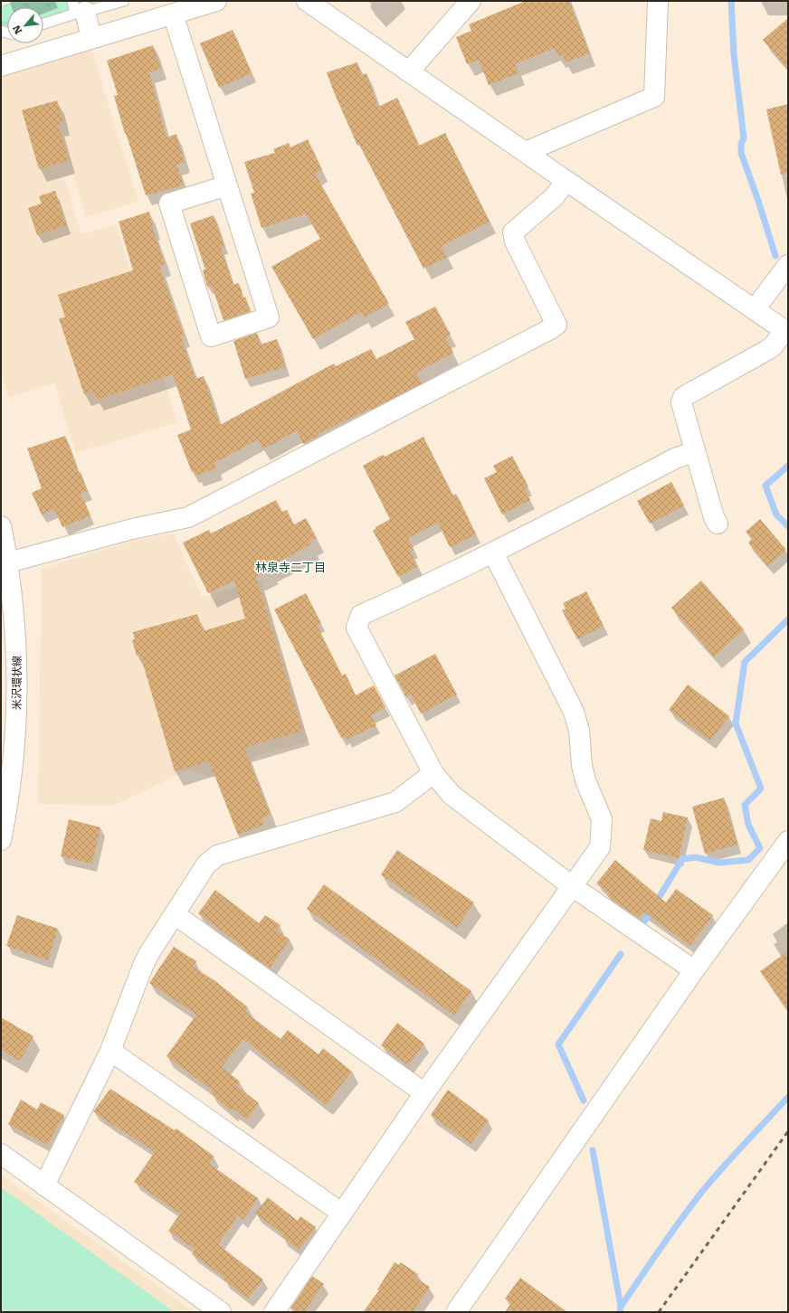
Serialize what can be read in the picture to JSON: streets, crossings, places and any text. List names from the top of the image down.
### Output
{
  "streets": {
    "street": ["米沢環状線"]
  },
  "districts": ["林泉寺二丁目"],
  "north": "bottom left"
}
